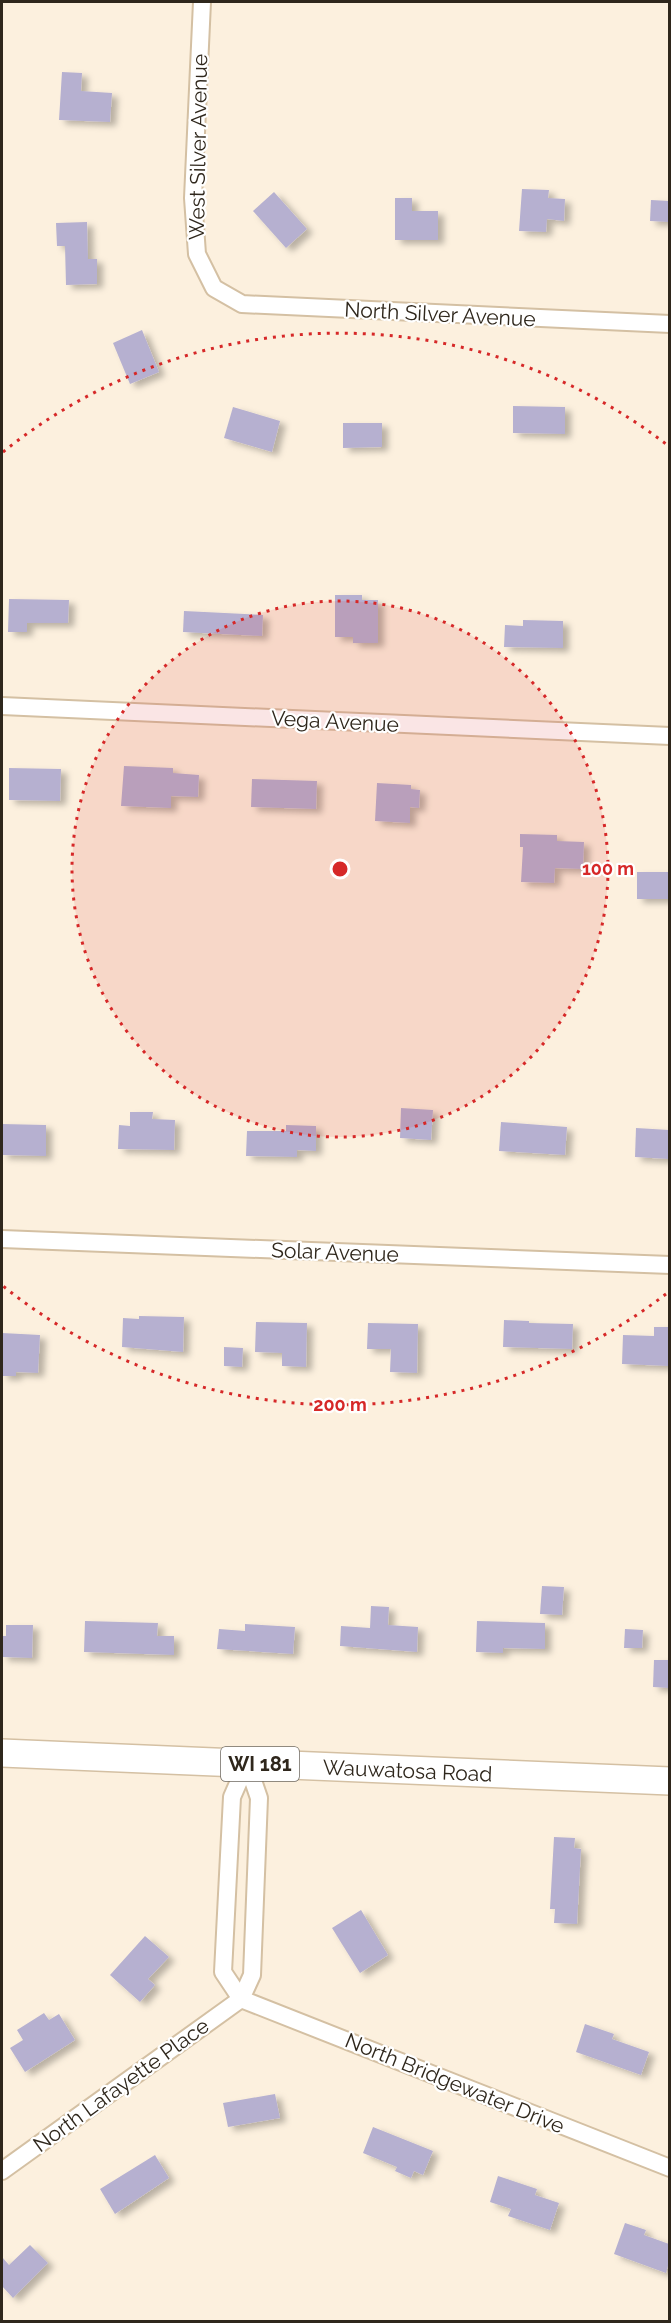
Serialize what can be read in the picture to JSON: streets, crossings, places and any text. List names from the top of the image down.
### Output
{
  "streets": {
    "main road": ["WI 181", "Wauwatosa Road"],
    "street": [
      "West Silver Avenue",
      "North Silver Avenue",
      "Vega Avenue",
      "Solar Avenue",
      "North Bridgewater Drive",
      "North Lafayette Place"
    ]
  },
  "crossings": [
    ["West Silver Avenue", "North Silver Avenue"],
    ["North Bridgewater Drive", "North Lafayette Place"]
  ],
  "rings": ["100 m", "200 m"]
}
